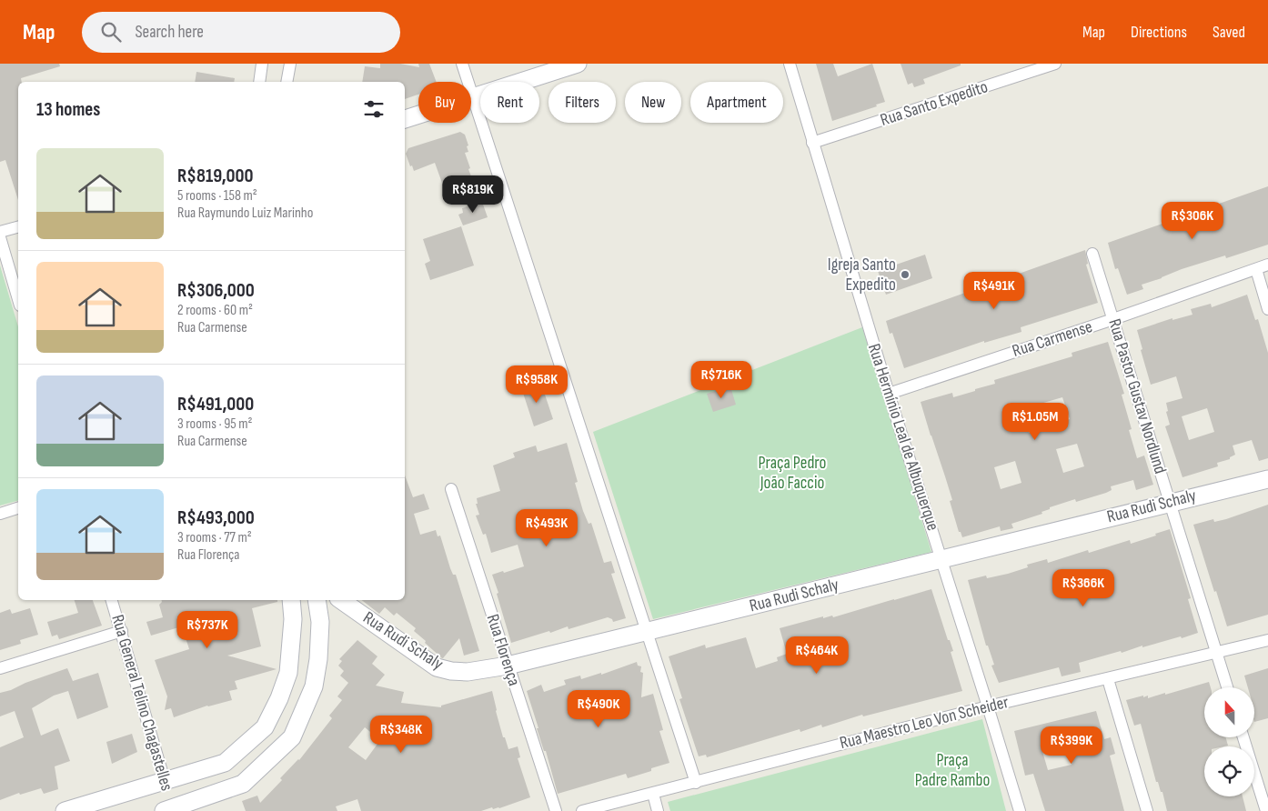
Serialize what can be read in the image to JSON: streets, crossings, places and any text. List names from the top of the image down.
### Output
{
  "streets": {
    "street": [
      "Rua Santo Expedito",
      "Rua Carmense",
      "Rua Pastor Gustav Nordlund",
      "Rua Hermínio Leal de Albuquerque",
      "Rua Rudi Schaly",
      "Rua Florença",
      "Rua General Telino Chagastelles",
      "Rua Maestro Leo Von Scheider"
    ]
  },
  "crossings": [
    ["Rua Santo Expedito", "Rua Hermínio Leal de Albuquerque"],
    ["Rua Carmense", "Rua Pastor Gustav Nordlund"],
    ["Rua Carmense", "Rua Hermínio Leal de Albuquerque"],
    ["Rua Pastor Gustav Nordlund", "Rua Rudi Schaly"],
    ["Rua Pastor Gustav Nordlund", "Rua Maestro Leo Von Scheider"],
    ["Rua Hermínio Leal de Albuquerque", "Rua Rudi Schaly"],
    ["Rua Hermínio Leal de Albuquerque", "Rua Maestro Leo Von Scheider"],
    ["Rua Rudi Schaly", "Rua Florença"]
  ],
  "parks": ["Praça Pedro João Faccio", "Praça Padre Rambo"],
  "places": ["Igreja Santo Expedito"],
  "north": "top",
  "page": {
    "header": "Map",
    "search": "Search here",
    "nav": ["Map", "Directions", "Saved"],
    "chip": [
      "Buy",
      "Rent",
      "Filters",
      "New",
      "Apartment"
    ],
    "heading": "13 homes",
    "list": [
      {
        "name": "R$819,000",
        "note": "5 rooms · 158 m² · Rua Raymundo Luiz Marinho"
      },
      {
        "name": "R$306,000",
        "note": "2 rooms · 60 m² · Rua Carmense"
      },
      {
        "name": "R$491,000",
        "note": "3 rooms · 95 m² · Rua Carmense"
      },
      {
        "name": "R$493,000",
        "note": "3 rooms · 77 m² · Rua Florença"
      }
    ],
    "price": [
      "R$819K",
      "R$306K",
      "R$491K",
      "R$716K",
      "R$958K",
      "R$1.05M",
      "R$493K",
      "R$366K",
      "R$737K",
      "R$464K",
      "R$490K",
      "R$348K",
      "R$399K"
    ]
  }
}
